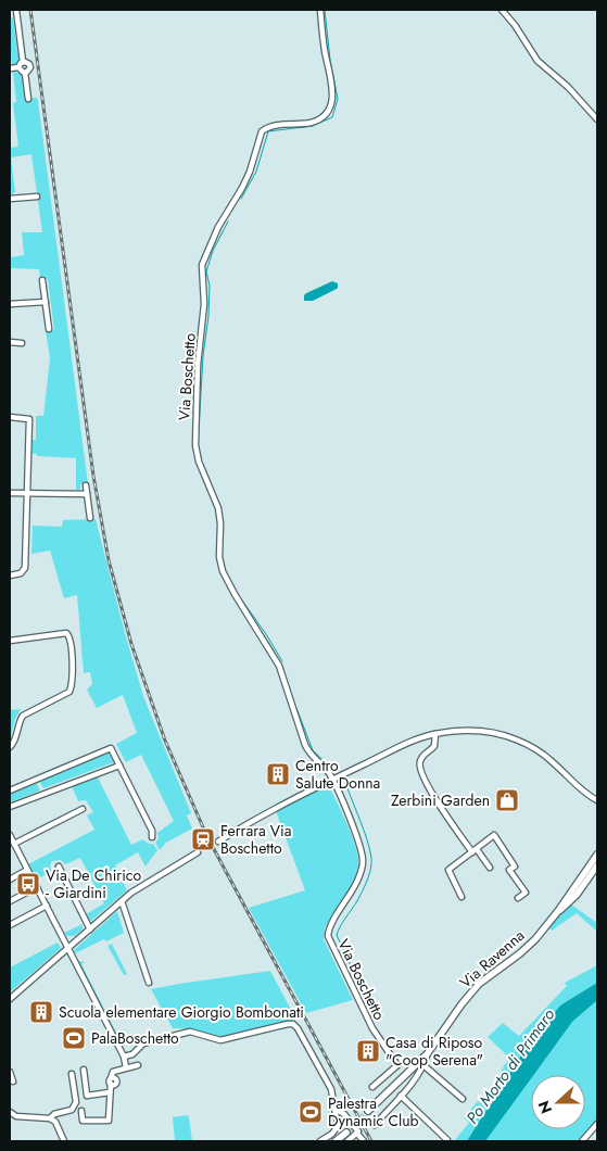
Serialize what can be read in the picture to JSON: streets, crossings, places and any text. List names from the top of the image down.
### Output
{
  "streets": {
    "main road": ["Via Ravenna"],
    "street": ["Via Boschetto"]
  },
  "water": ["Po Morto di Primaro"],
  "places": {
    "building": ["Centro Salute Donna", "Scuola elementare Giorgio Bombonati", "Casa di Riposo \"Coop Serena\""],
    "shop": ["Zerbini Garden"],
    "station": ["Ferrara Via Boschetto"],
    "bus stop": ["Via De Chirico - Giardini"],
    "sports": ["PalaBoschetto", "Palestra Dynamic Club"]
  },
  "north": "left"
}
